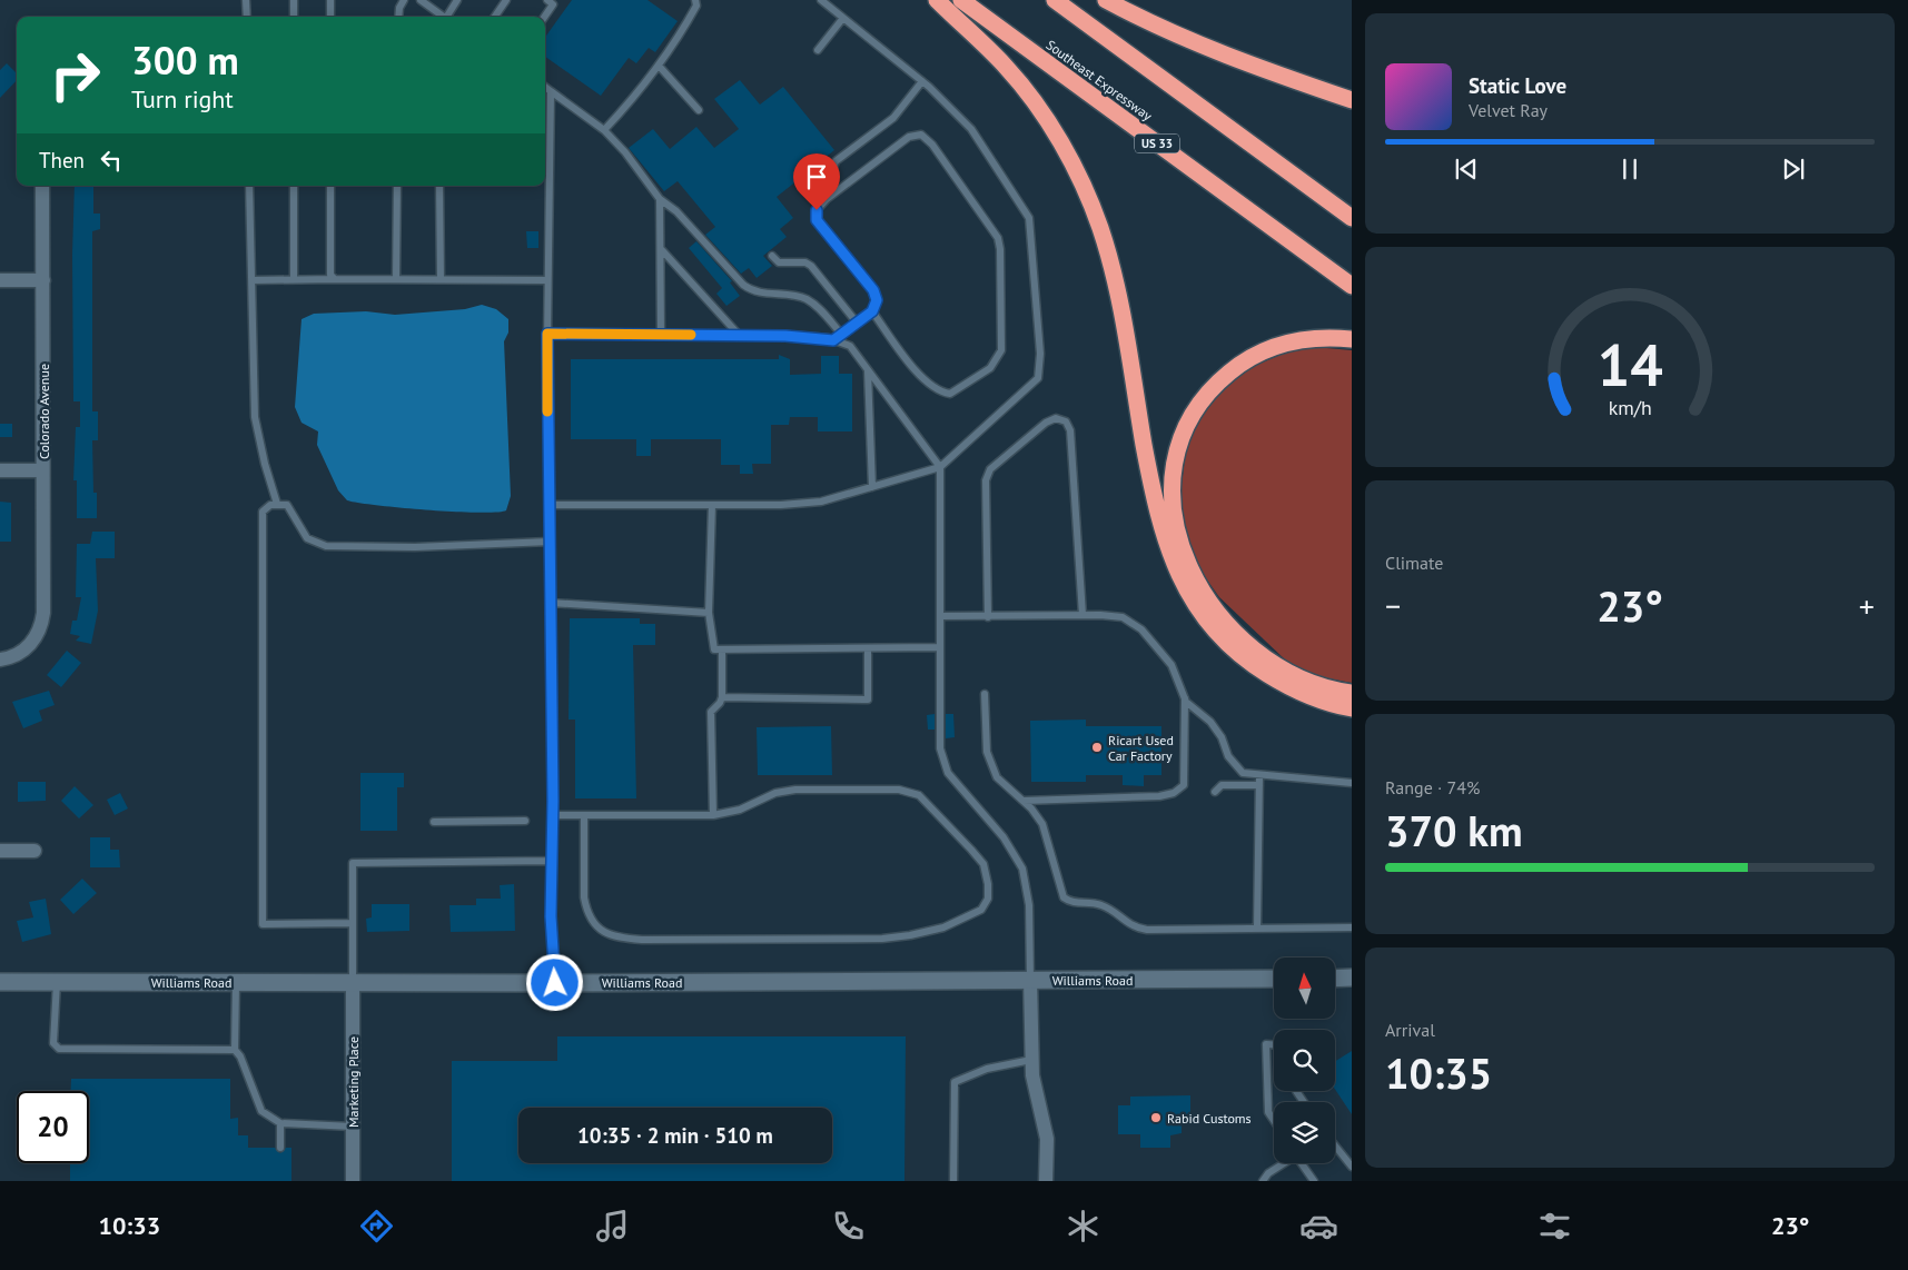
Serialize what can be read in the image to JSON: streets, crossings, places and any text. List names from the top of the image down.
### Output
{
  "streets": {
    "highway": ["Southeast Expressway", "US 33"],
    "main road": ["Williams Road"],
    "street": ["Colorado Avenue", "Marketing Place"]
  },
  "crossings": [
    ["Williams Road", "Marketing Place"]
  ],
  "places": ["Ricart Used Car Factory", "Rabid Customs"],
  "north": "top",
  "page": {
    "turn": ["300 m", "Turn right"],
    "song": ["Static Love", "Velvet Ray"],
    "then": "Then",
    "tile": [
      "Climate",
      ["Range · 74%", "370 km"],
      ["Arrival", "10:35"]
    ],
    "heat": ["−", "23°", "+"],
    "limit": "20",
    "trip": "10:35 · 2 min · 510 m",
    "tabs": ["10:33", "23°"],
    "gauge": ["14", "km/h"]
  }
}
